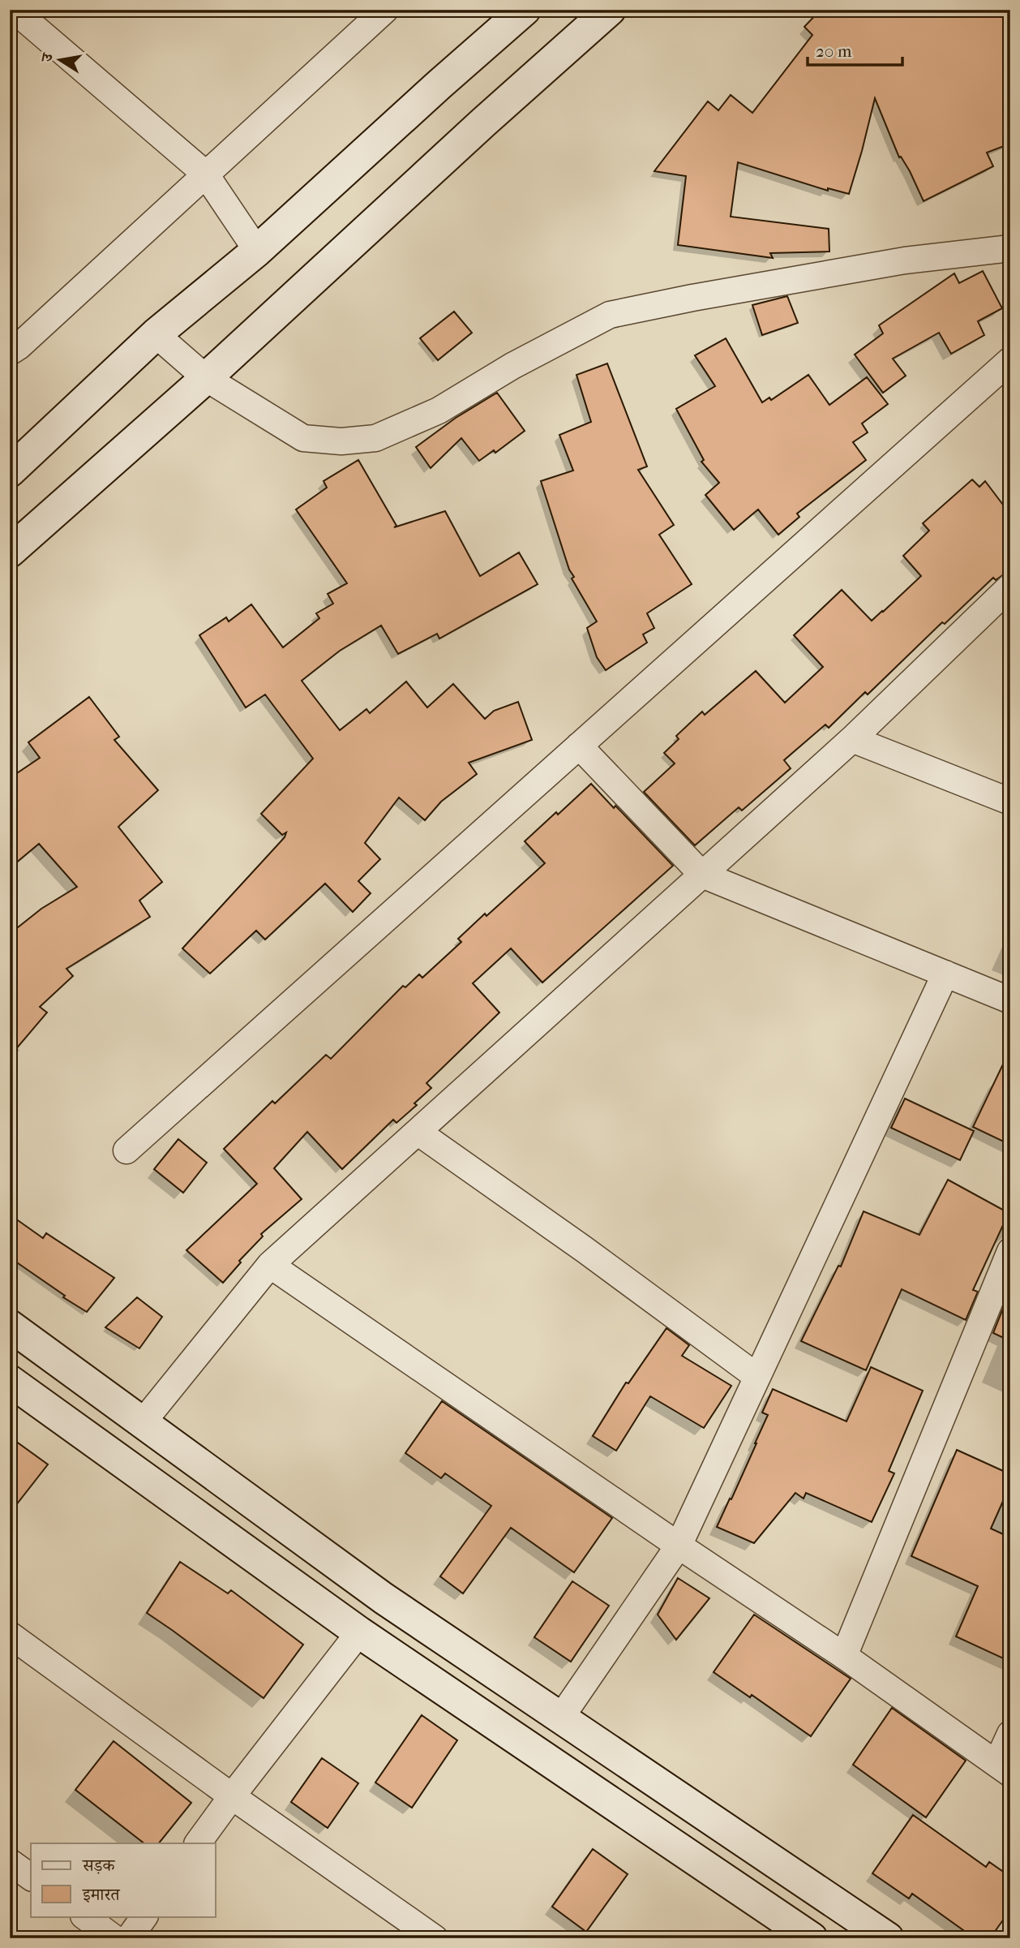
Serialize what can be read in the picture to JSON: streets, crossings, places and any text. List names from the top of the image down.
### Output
{
  "legend": ["सड़क", "इमारत"],
  "scale_bar": "20 m",
  "north": "left"
}
